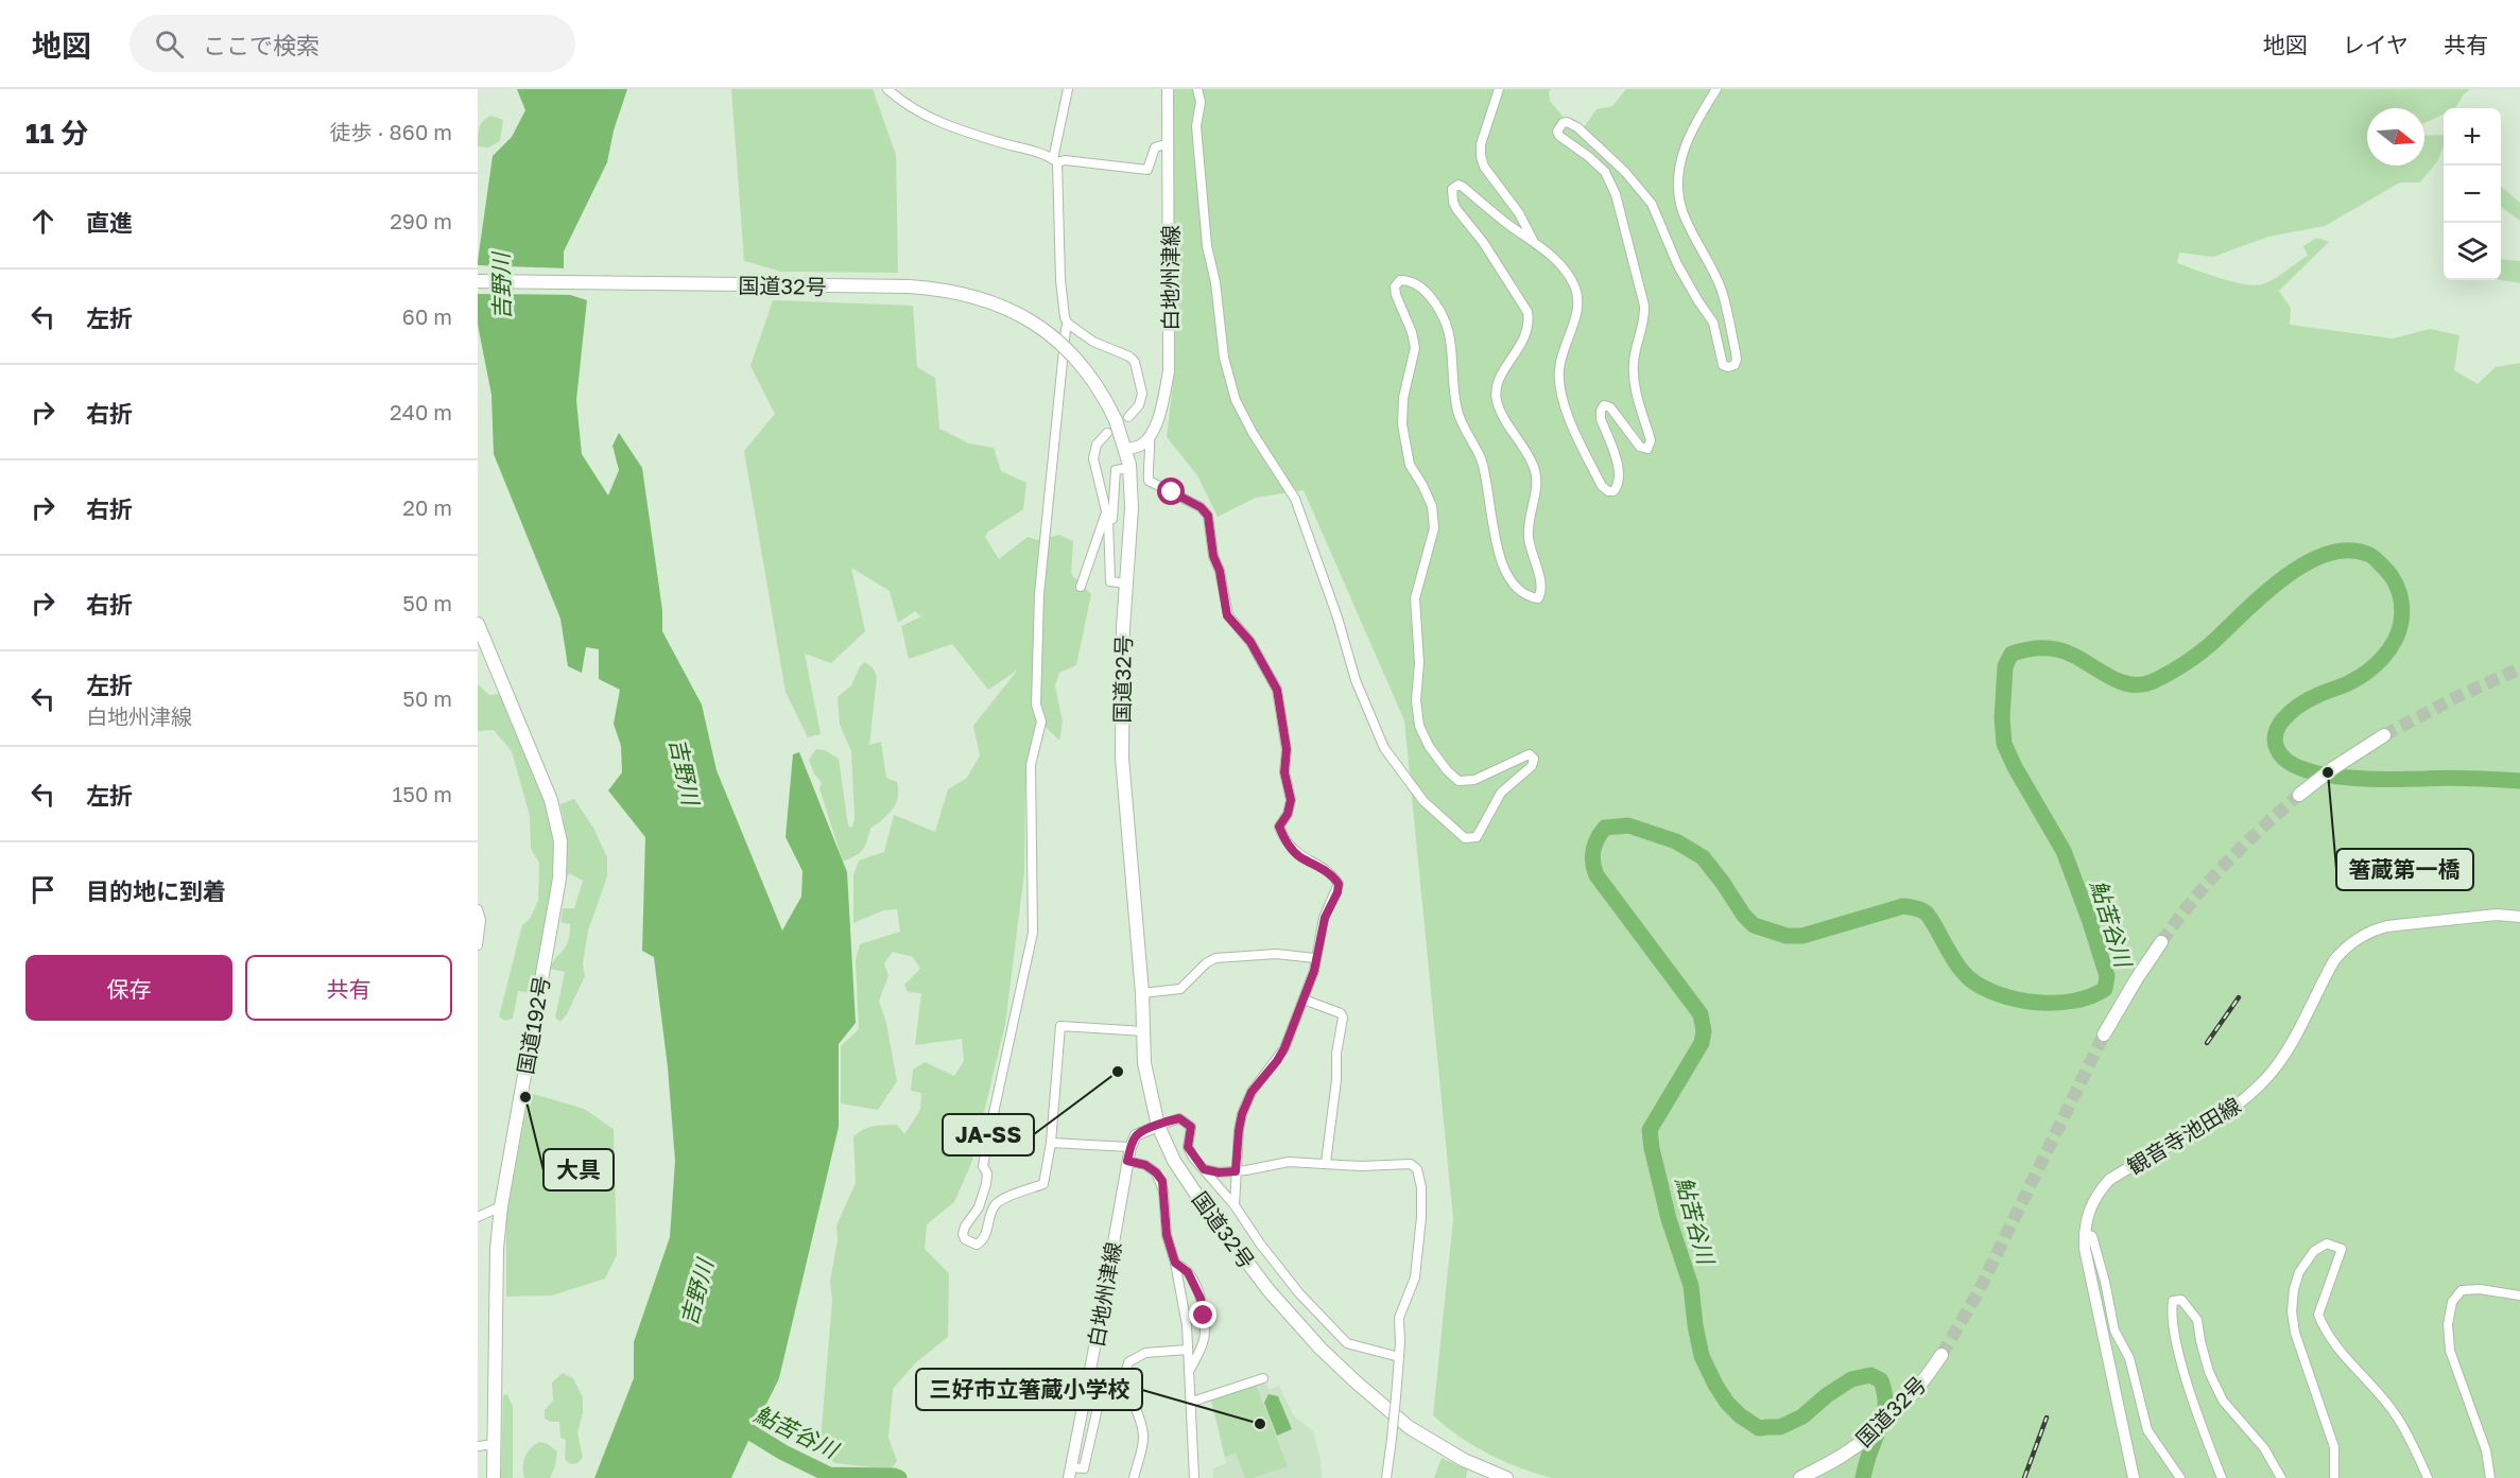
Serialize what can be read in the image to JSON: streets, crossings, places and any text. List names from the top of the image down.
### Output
{
  "streets": {
    "highway": ["国道32号", "国道192号"],
    "main road": ["白地州津線", "観音寺池田線"]
  },
  "water": ["吉野川", "鮎苦谷川"],
  "places": [
    "箸蔵第一橋",
    "JA-SS",
    "大具",
    "三好市立箸蔵小学校"
  ],
  "north": "right",
  "page": {
    "header": "地図",
    "search": "ここで検索",
    "nav": ["地図", "レイヤ", "共有"],
    "heading": ["11 分", "徒歩 · 860 m"],
    "map_buttons": ["+", "−"],
    "list": [
      ["直進", "290 m"],
      ["左折", "60 m"],
      ["右折", "240 m"],
      ["右折", "20 m"],
      ["右折", "50 m"],
      ["左折", "白地州津線", "50 m"],
      ["左折", "150 m"],
      "目的地に到着"
    ],
    "buttons": ["保存", "共有"]
  }
}
